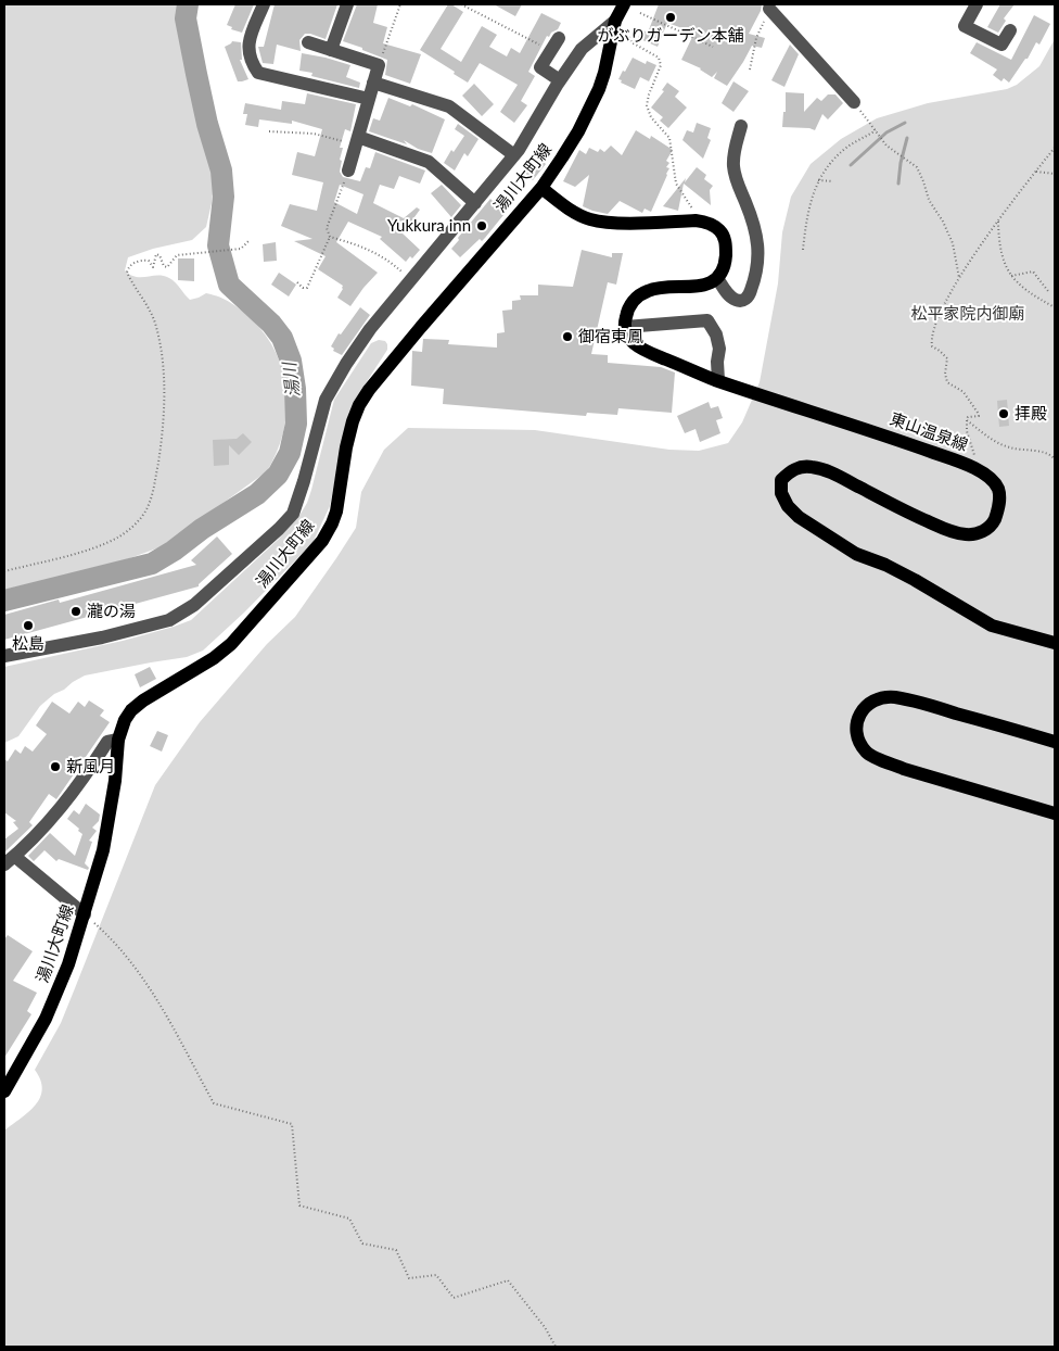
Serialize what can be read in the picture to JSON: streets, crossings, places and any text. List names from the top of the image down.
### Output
{
  "streets": {
    "main road": ["湯川大町線", "東山温泉線"]
  },
  "water": ["湯川"],
  "parks": ["松平家院内御廟"],
  "places": [
    "がぶりガーデン本舗",
    "Yukkura inn",
    "御宿東鳳",
    "拝殿",
    "瀧の湯",
    "松島",
    "新風月"
  ]
}
